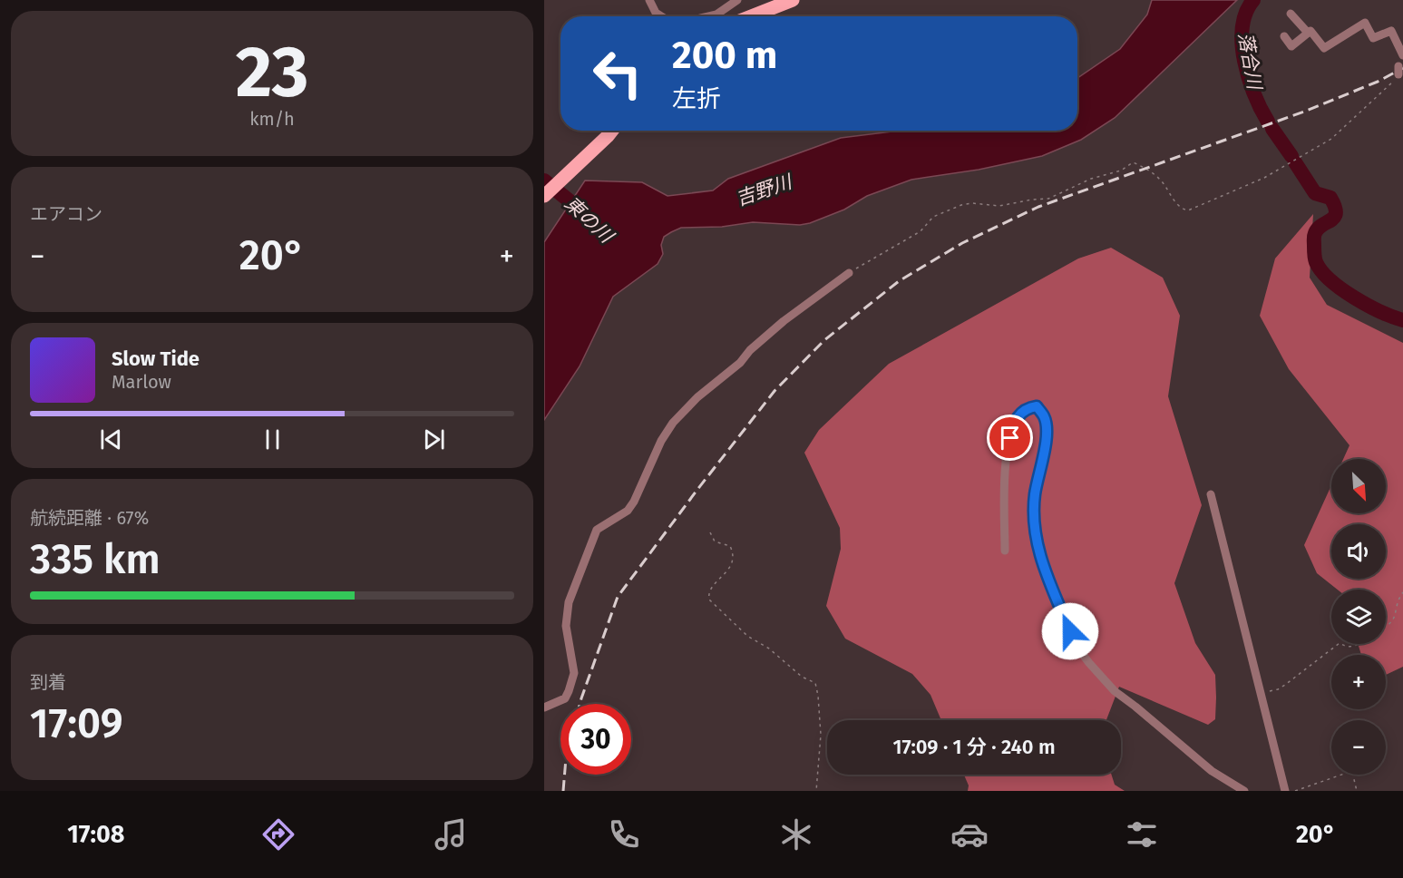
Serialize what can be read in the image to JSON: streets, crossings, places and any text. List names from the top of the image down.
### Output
{
  "water": ["落合川", "吉野川", "東の川"],
  "north": "bottom right",
  "page": {
    "tile": [
      ["23", "km/h"],
      "エアコン",
      ["航続距離 · 67%", "335 km"],
      ["到着", "17:09"]
    ],
    "turn": ["200 m", "左折"],
    "heat": ["−", "20°", "+"],
    "song": ["Slow Tide", "Marlow"],
    "map_buttons": ["+", "−"],
    "limit": "30",
    "trip": "17:09 · 1 分 · 240 m",
    "tabs": ["17:08", "20°"]
  }
}
